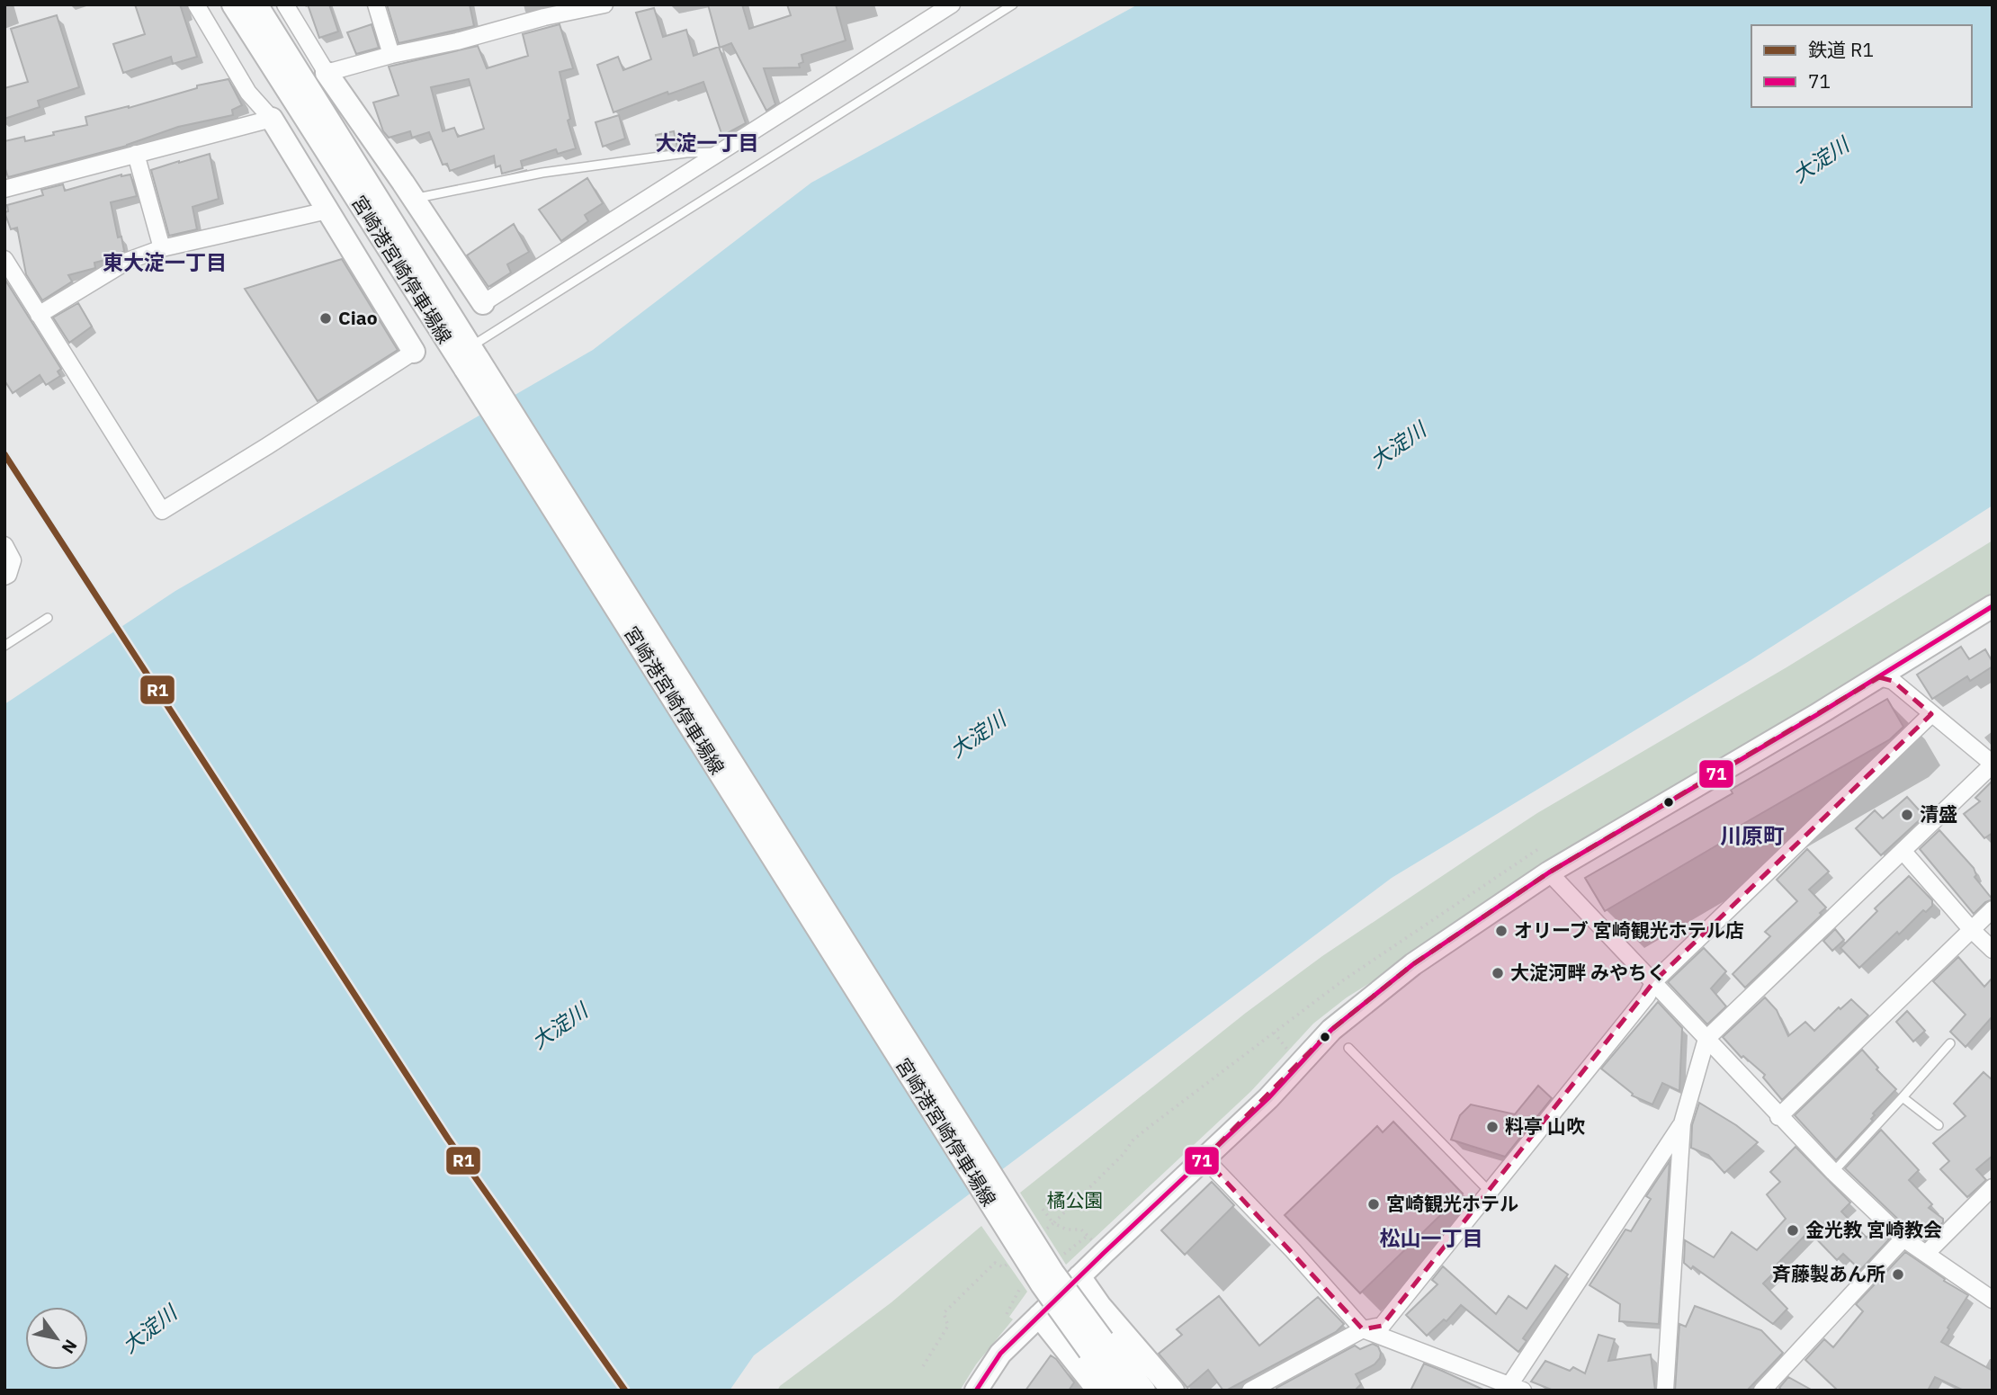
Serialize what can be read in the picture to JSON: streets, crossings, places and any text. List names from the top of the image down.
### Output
{
  "streets": {
    "street": ["宮崎港宮崎停車場線"]
  },
  "districts": [
    "大淀一丁目",
    "東大淀一丁目",
    "川原町",
    "松山一丁目"
  ],
  "water": ["大淀川"],
  "parks": ["橘公園"],
  "places": [
    "Ciao",
    "清盛",
    "オリーブ 宮崎観光ホテル店",
    "大淀河畔 みやちく",
    "料亭 山吹",
    "宮崎観光ホテル",
    "金光教 宮崎教会",
    "斉藤製あん所"
  ],
  "lines": ["rail line R1", "transit line 71"],
  "legend": ["鉄道 R1", "71"],
  "north": "bottom right"
}
